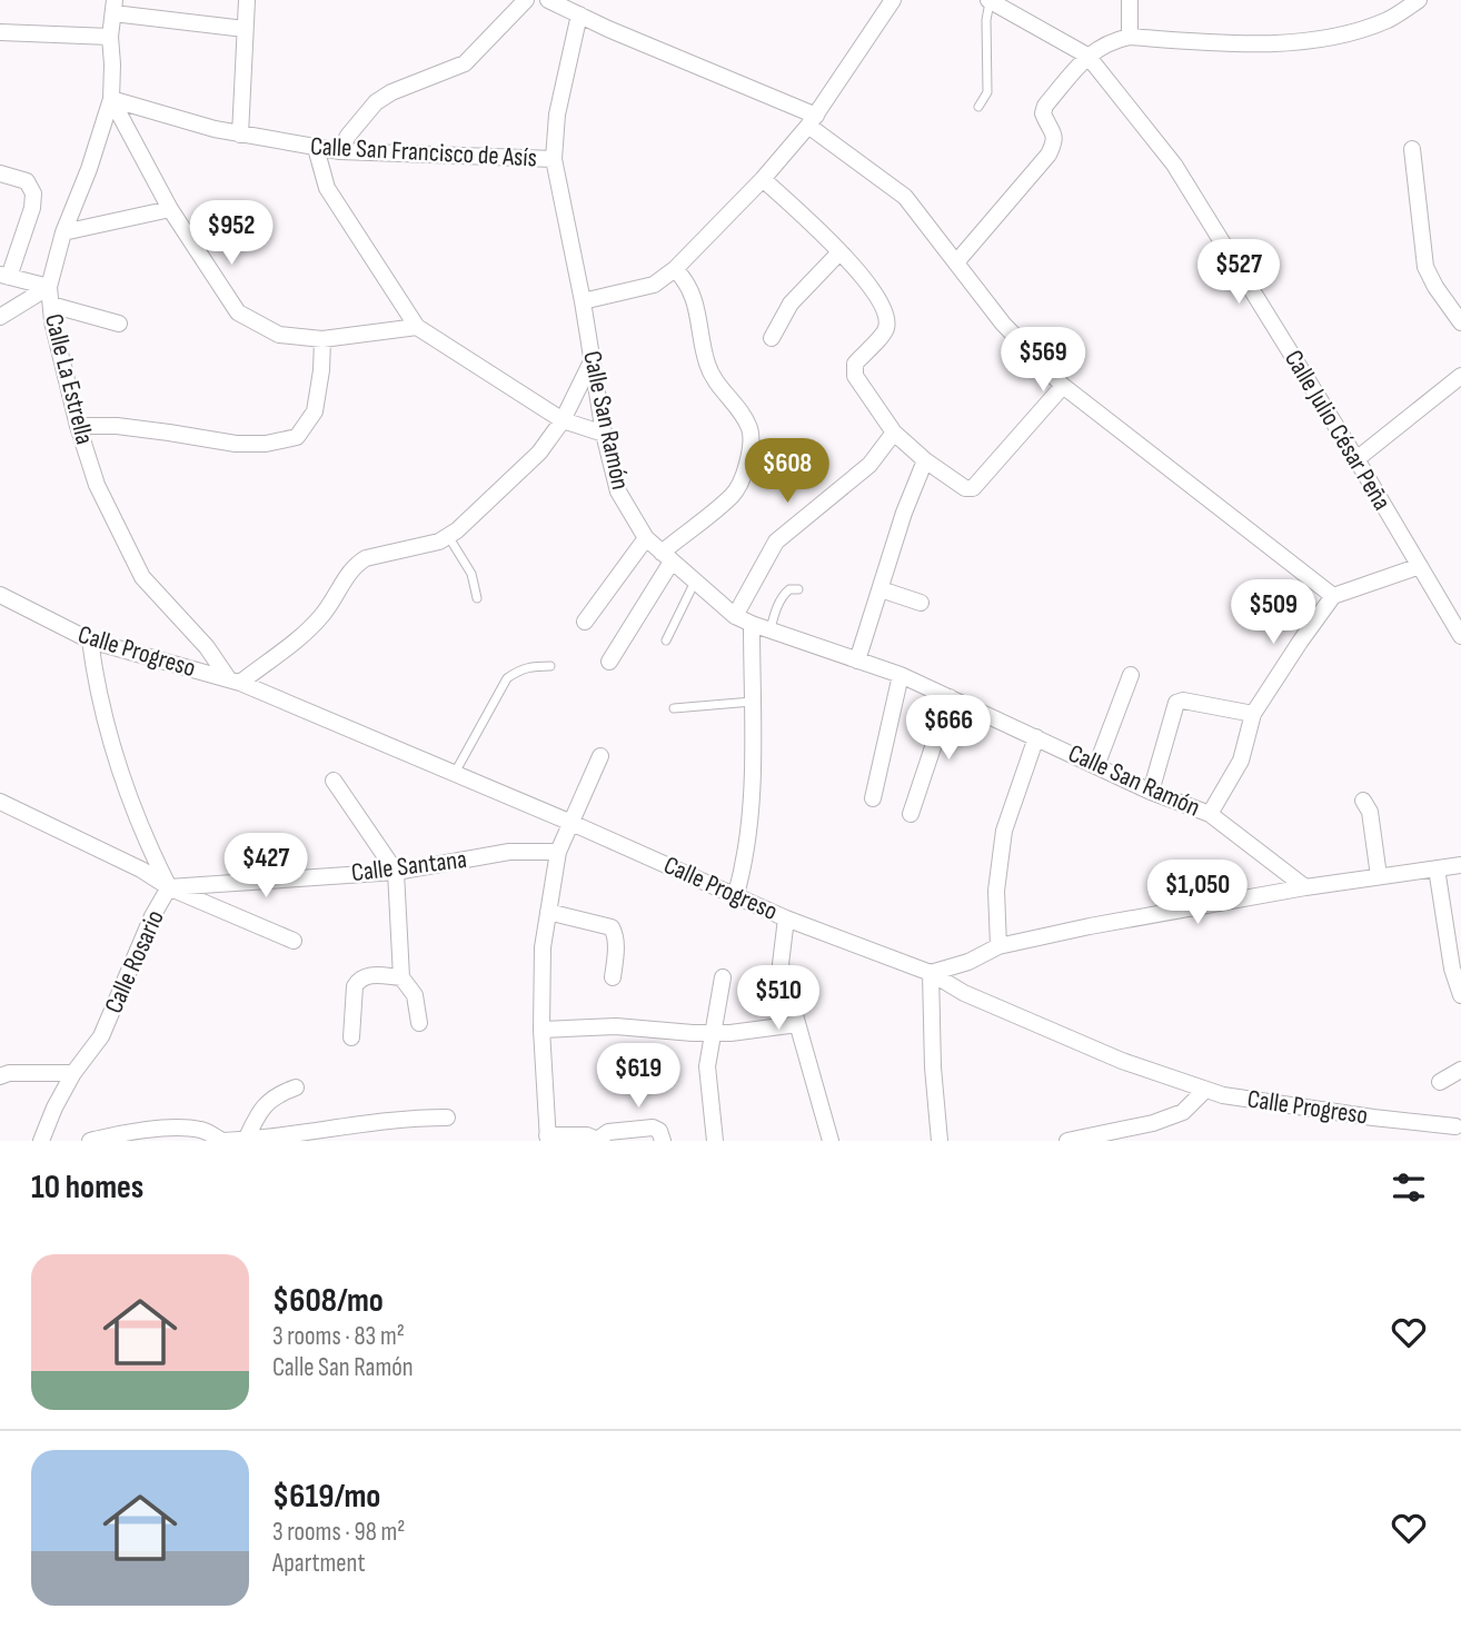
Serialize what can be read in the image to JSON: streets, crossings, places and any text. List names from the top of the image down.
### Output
{
  "streets": {
    "street": [
      "Calle San Francisco de Asís",
      "Calle La Estrella",
      "Calle San Ramón",
      "Calle Julio César Peña",
      "Calle Progreso",
      "Calle Santana",
      "Calle Rosario"
    ]
  },
  "crossings": [
    ["Calle San Francisco de Asís", "Calle La Estrella"],
    ["Calle San Francisco de Asís", "Calle San Ramón"],
    ["Calle La Estrella", "Calle Progreso"],
    ["Calle Progreso", "Calle Rosario"],
    ["Calle Santana", "Calle Rosario"]
  ],
  "page": {
    "price": [
      "$952",
      "$527",
      "$569",
      "$608",
      "$509",
      "$666",
      "$427",
      "$1,050",
      "$510",
      "$619"
    ],
    "heading": "10 homes",
    "list": [
      {
        "name": "$608/mo",
        "note": "3 rooms · 83 m² · Calle San Ramón"
      },
      {
        "name": "$619/mo",
        "note": "3 rooms · 98 m² · Apartment"
      }
    ]
  }
}
